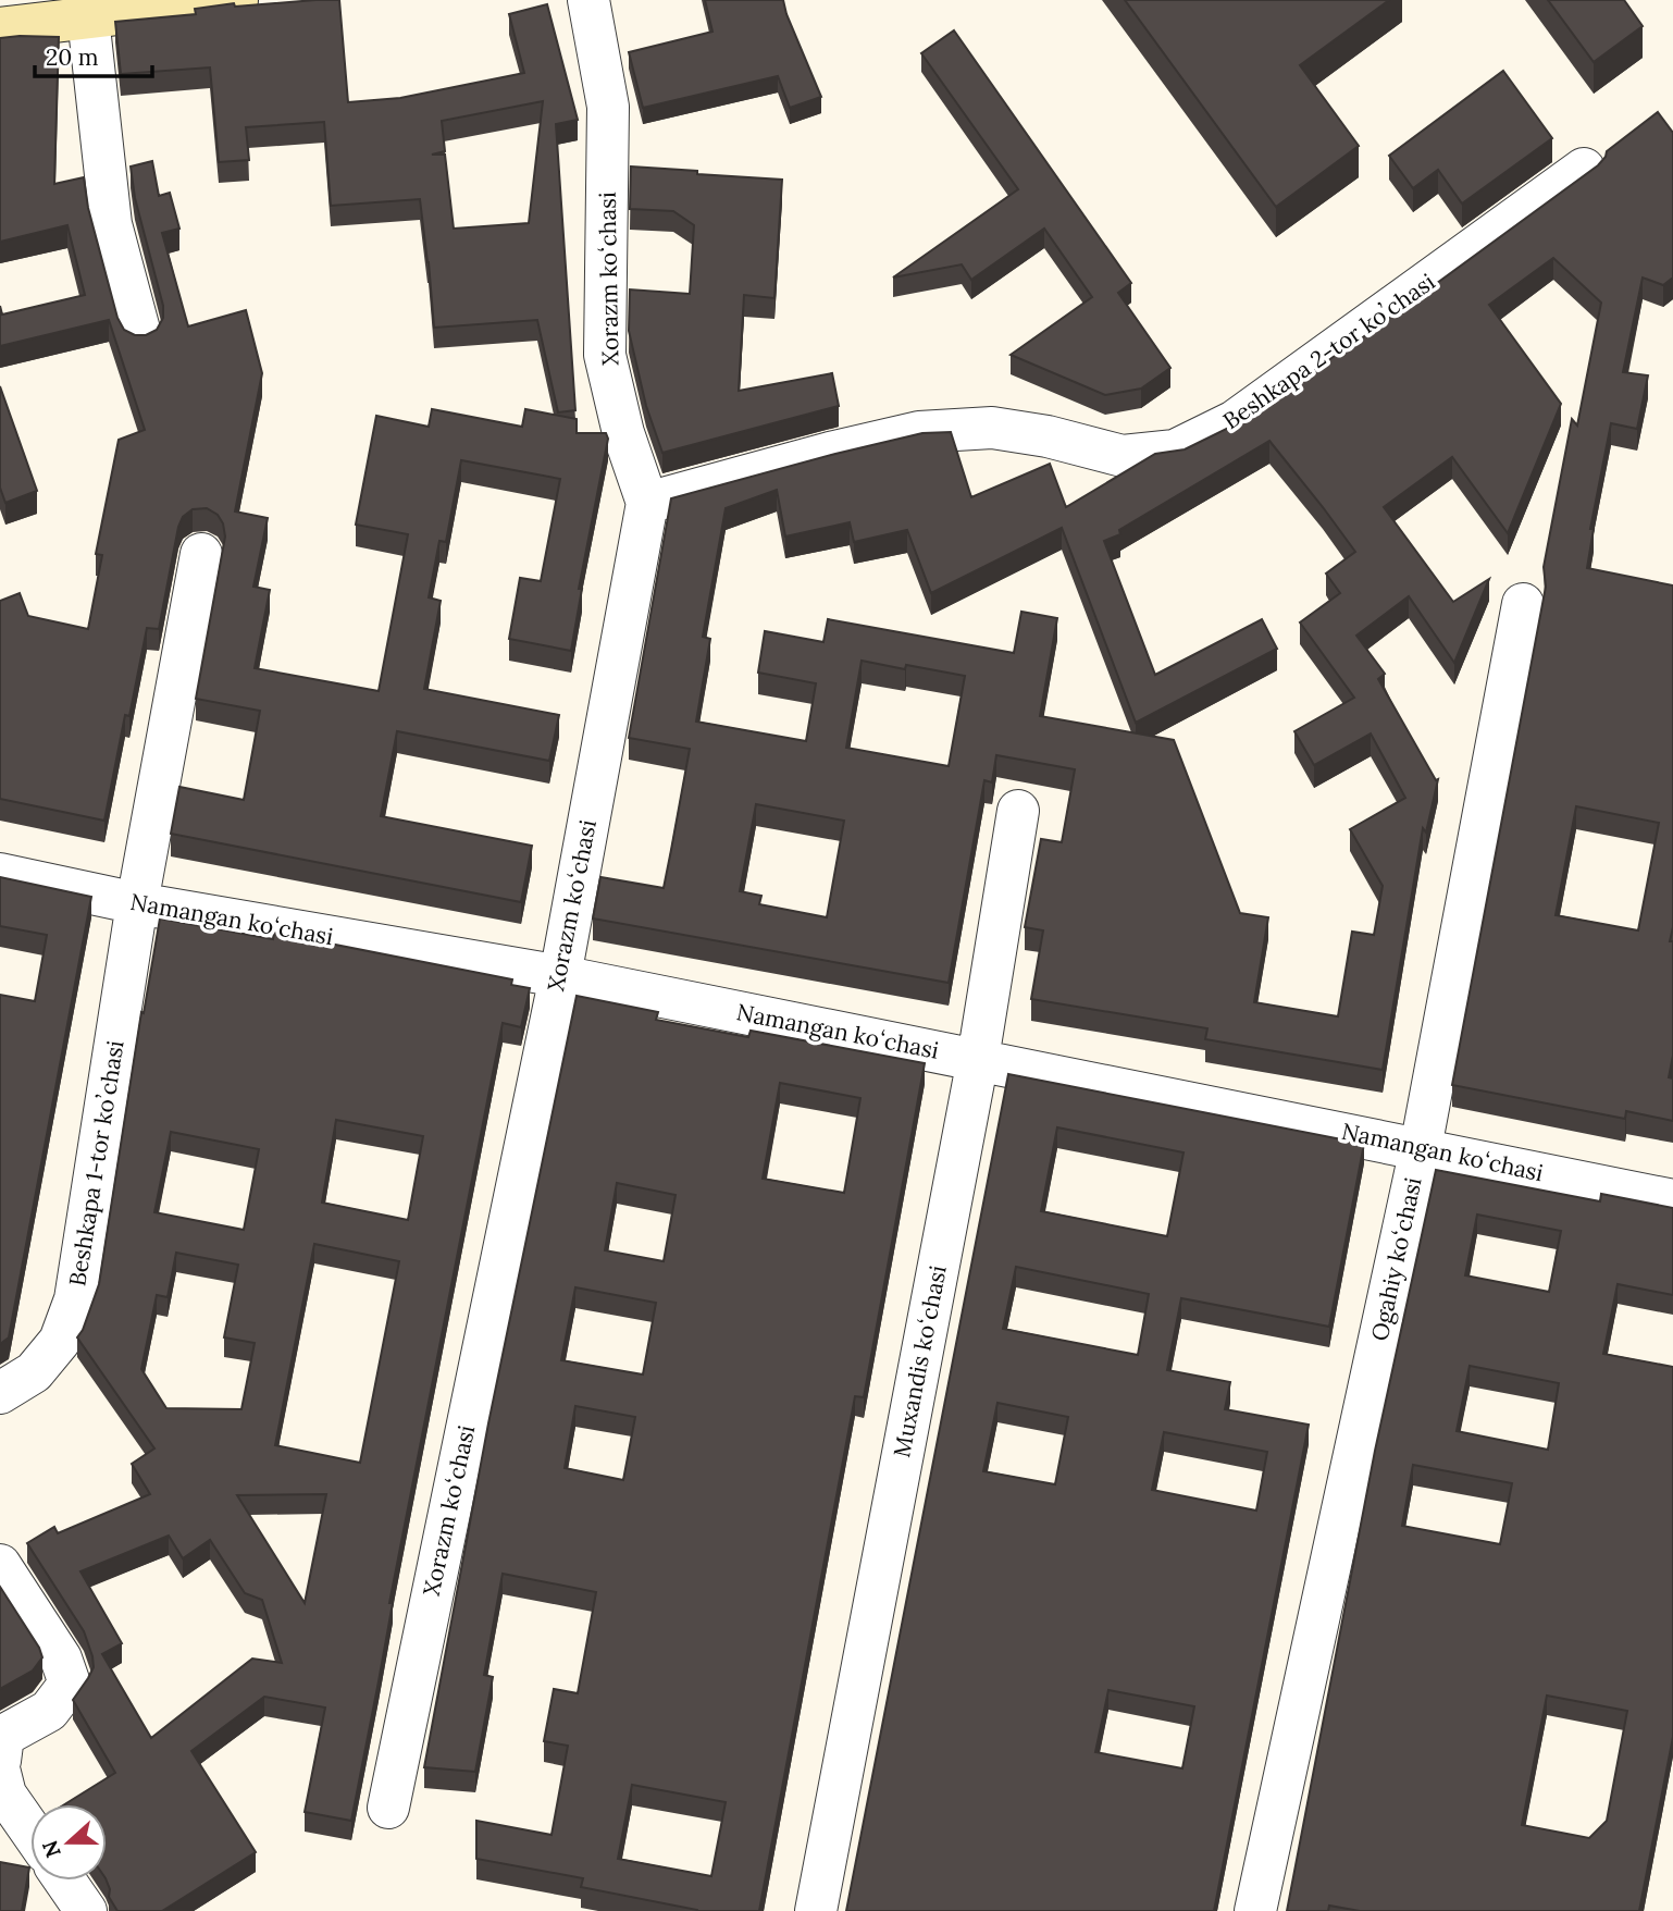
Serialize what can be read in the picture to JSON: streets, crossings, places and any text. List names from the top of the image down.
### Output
{
  "streets": {
    "street": [
      "Xorazm koʻchasi",
      "Beshkapa 2-tor koʼchasi",
      "Namangan koʻchasi",
      "Beshkapa 1-tor koʼchasi",
      "Ogahiy koʻchasi",
      "Muxandis koʻchasi"
    ]
  },
  "crossings": [
    ["Xorazm koʻchasi", "Beshkapa 2-tor koʼchasi"],
    ["Xorazm koʻchasi", "Namangan koʻchasi"],
    ["Namangan koʻchasi", "Beshkapa 1-tor koʼchasi"],
    ["Namangan koʻchasi", "Ogahiy koʻchasi"],
    ["Namangan koʻchasi", "Muxandis koʻchasi"]
  ],
  "scale_bar": "20 m",
  "north": "left"
}
